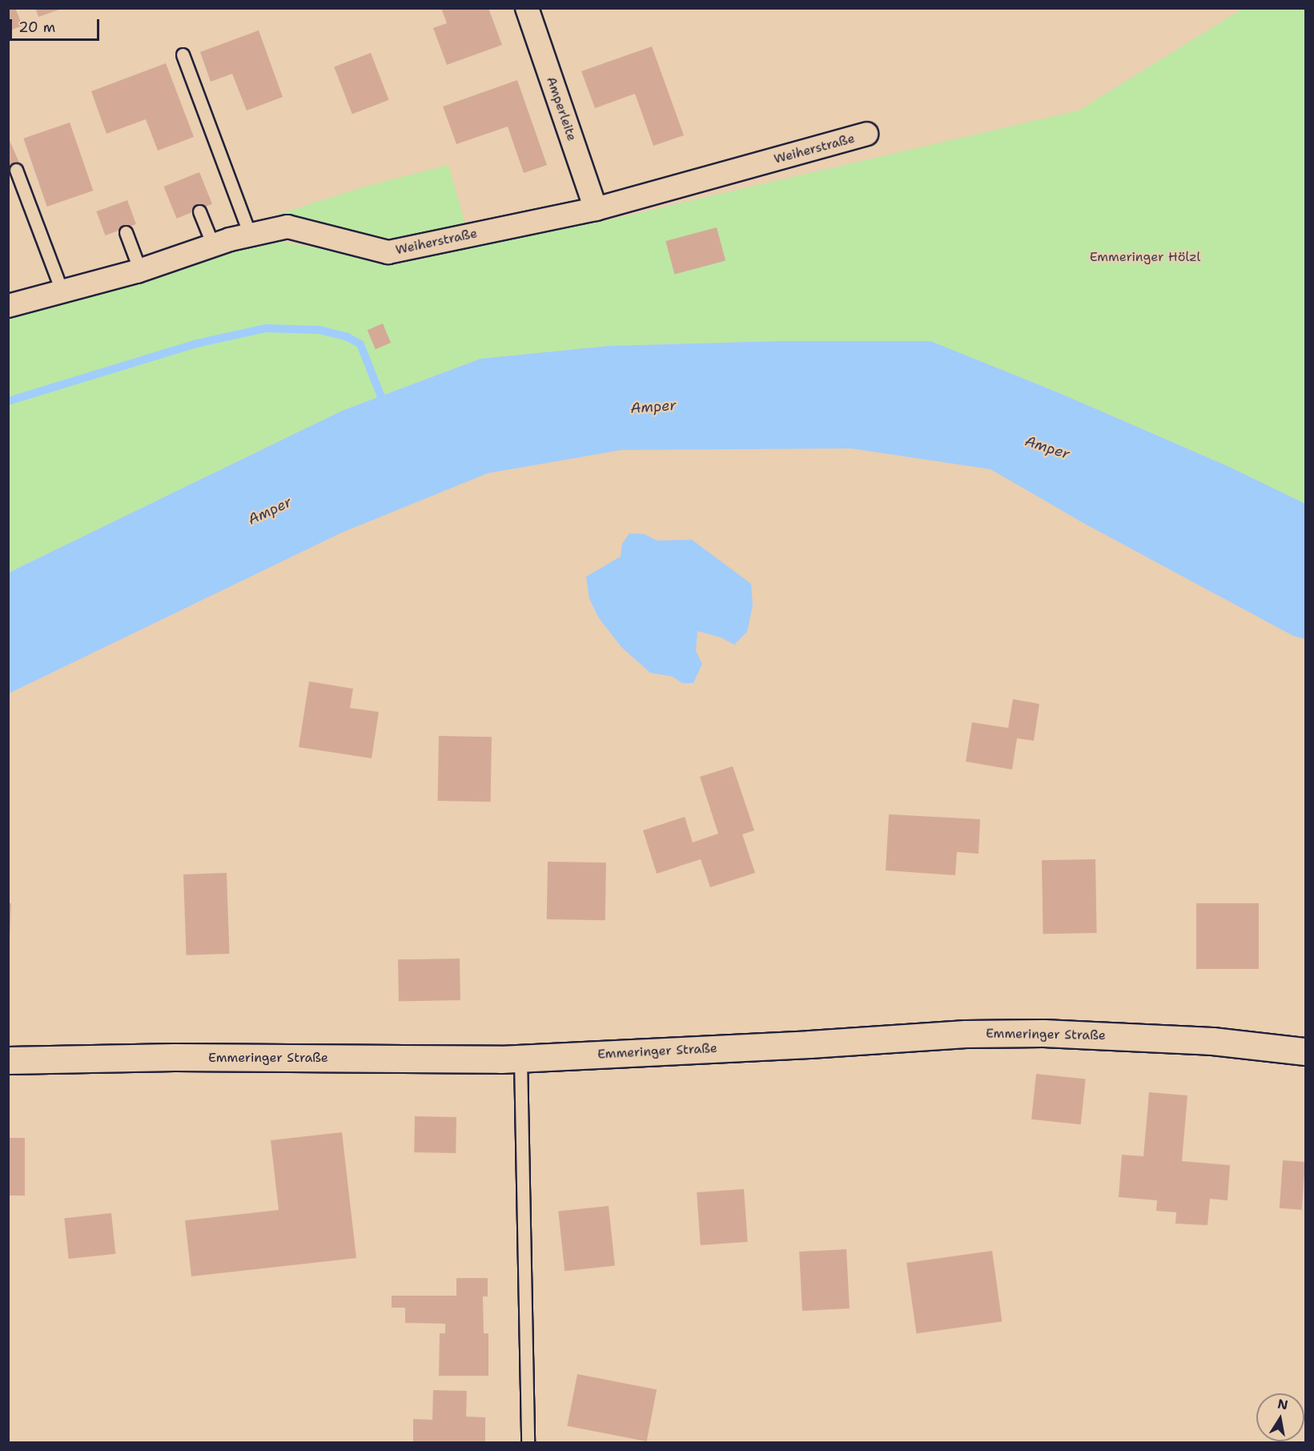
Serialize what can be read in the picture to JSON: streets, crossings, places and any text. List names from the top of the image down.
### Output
{
  "streets": {
    "street": ["Amperleite", "Weiherstraße", "Emmeringer Straße"]
  },
  "crossings": [
    ["Amperleite", "Weiherstraße"]
  ],
  "water": ["Amper"],
  "parks": ["Emmeringer Hölzl"],
  "scale_bar": "20 m",
  "north": "top"
}
